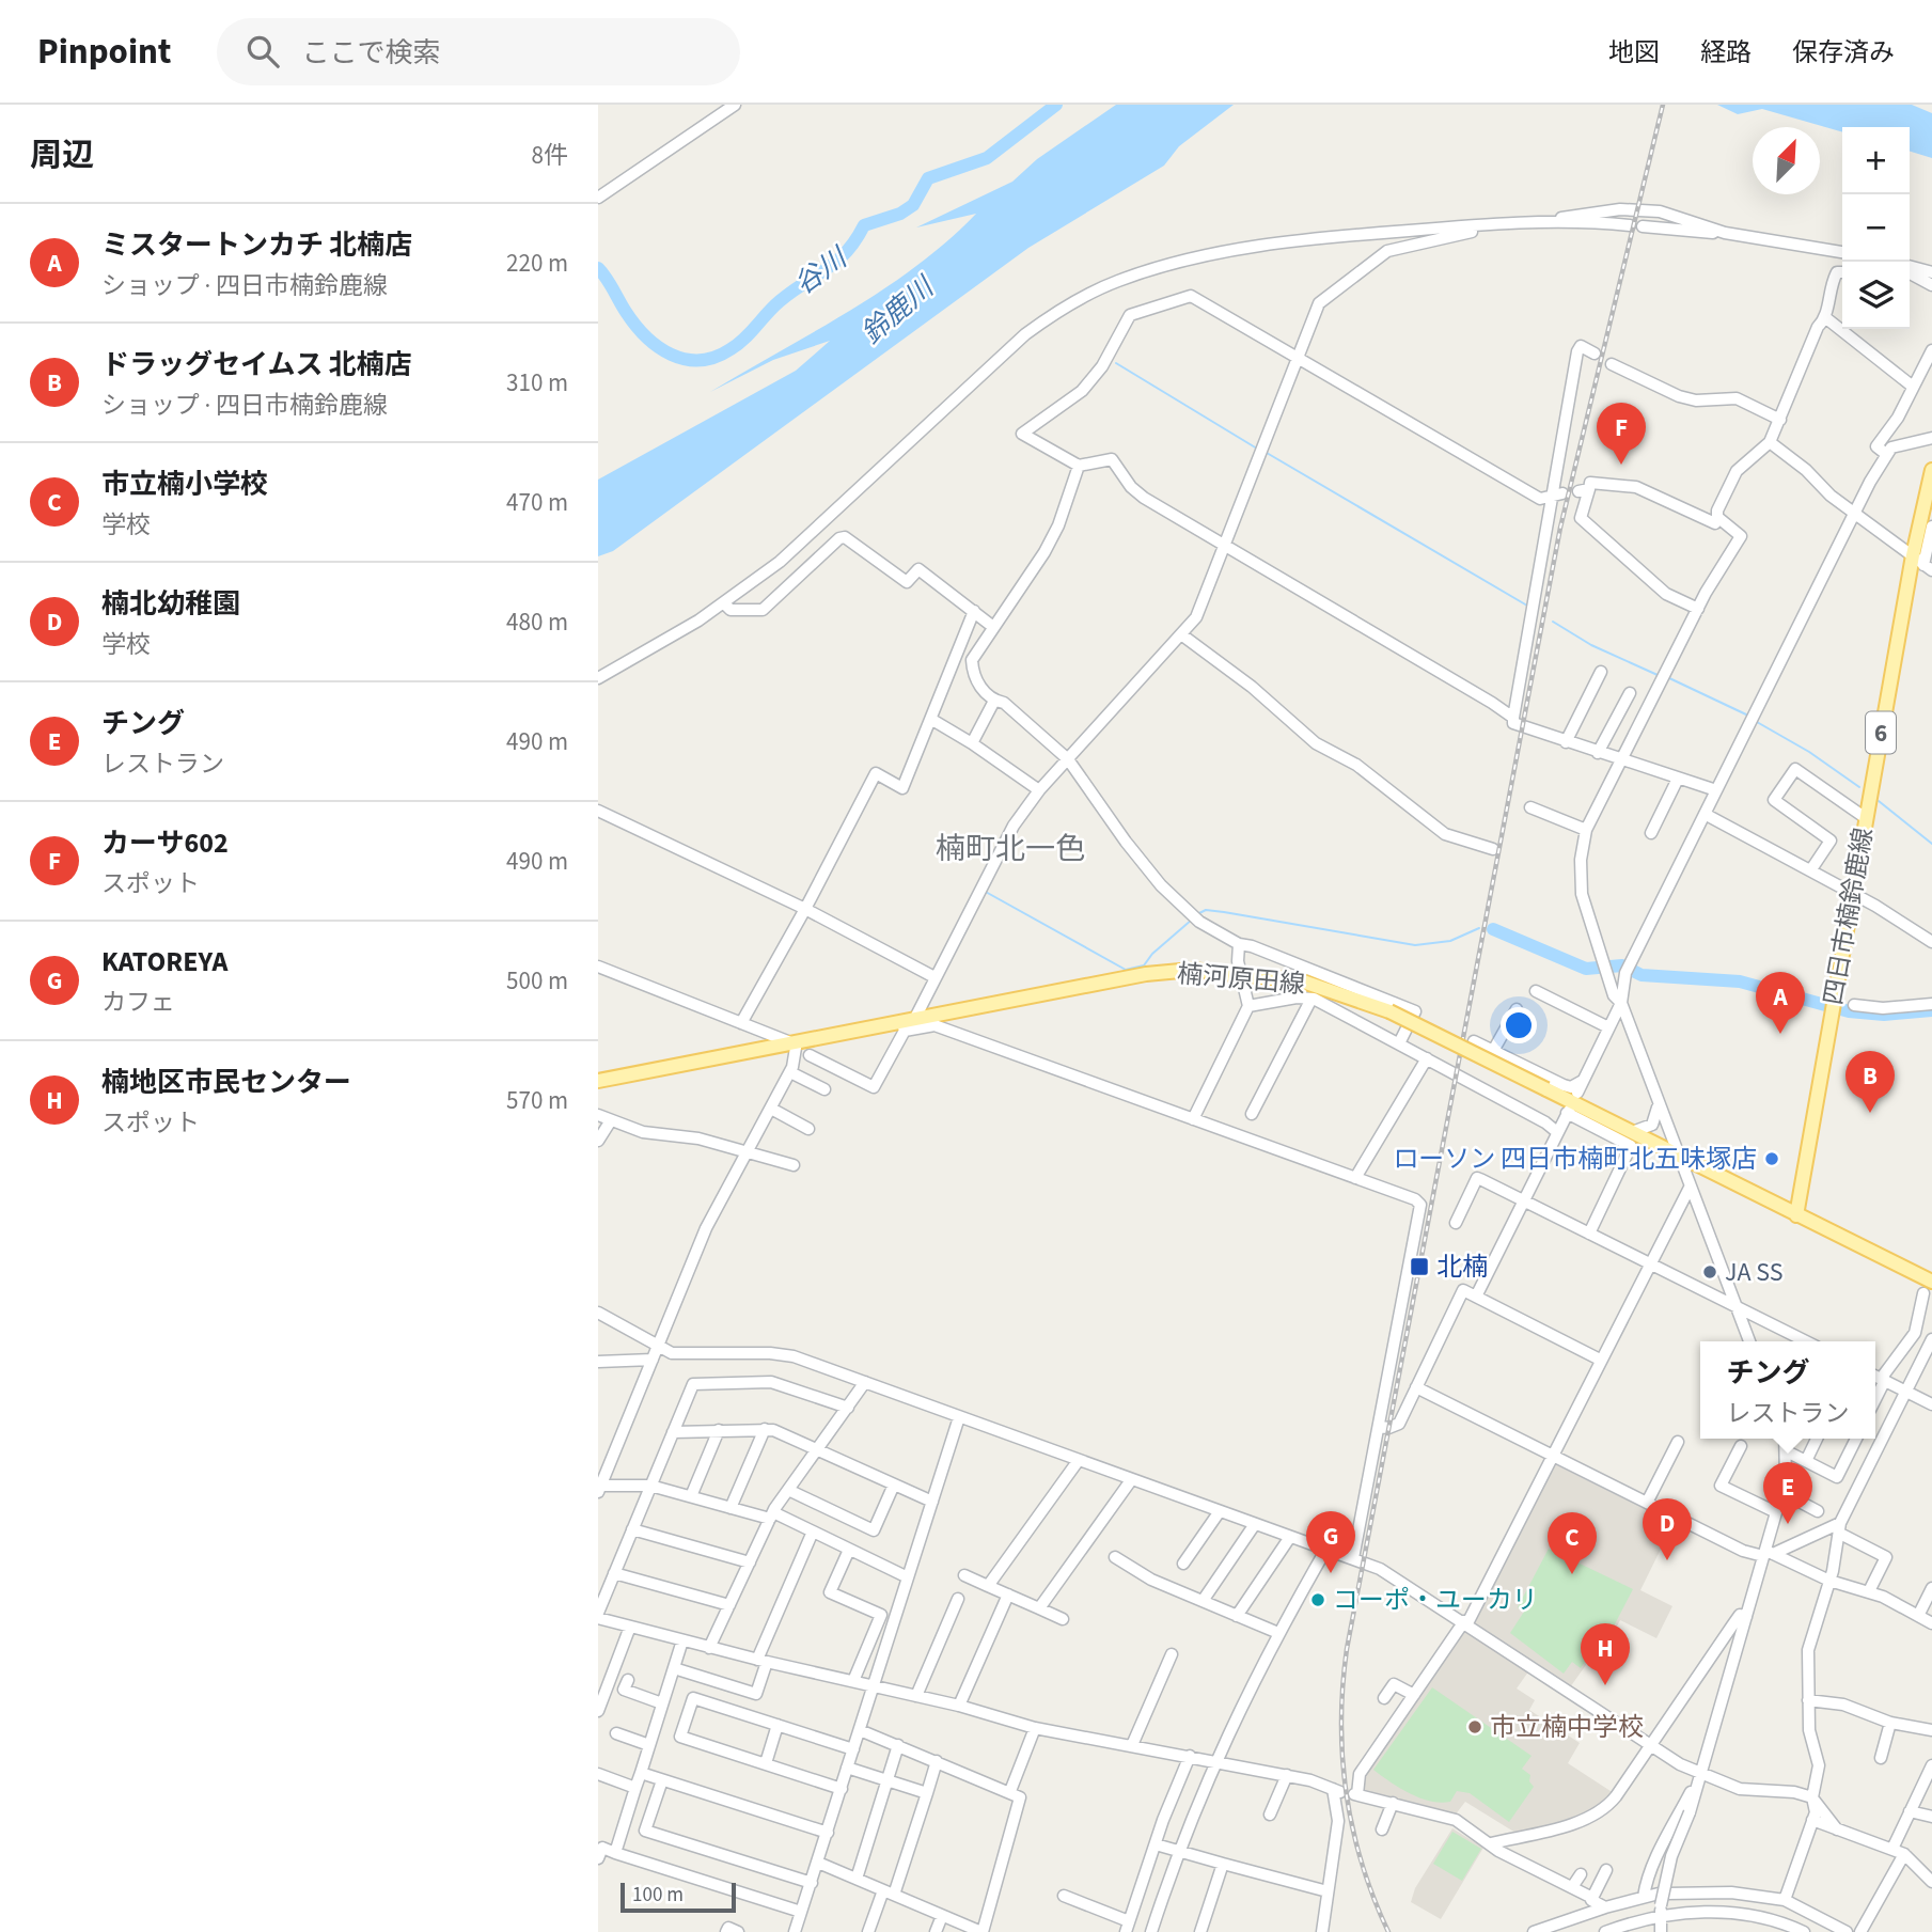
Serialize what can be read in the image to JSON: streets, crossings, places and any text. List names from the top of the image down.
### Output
{
  "streets": {
    "main road": ["6", "四日市楠鈴鹿線", "楠河原田線"]
  },
  "crossings": [
    ["四日市楠鈴鹿線", "楠河原田線"]
  ],
  "districts": ["楠町北一色"],
  "water": ["谷川", "鈴鹿川"],
  "places": {
    "other": [
      "ローソン 四日市楠町北五味塚店",
      "JA SS",
      "コーポ・ユーカリ",
      "市立楠中学校"
    ],
    "transit": ["北楠"]
  },
  "scale_bar": "100 m",
  "north": "top right",
  "page": {
    "header": "Pinpoint",
    "search": "ここで検索",
    "nav": ["地図", "経路", "保存済み"],
    "heading": ["周辺", "8件"],
    "map_buttons": ["+", "−"],
    "list": [
      {
        "mark": "A",
        "name": "ミスタートンカチ 北楠店",
        "note": "ショップ · 四日市楠鈴鹿線",
        "value": "220 m"
      },
      {
        "mark": "B",
        "name": "ドラッグセイムス 北楠店",
        "note": "ショップ · 四日市楠鈴鹿線",
        "value": "310 m"
      },
      {
        "mark": "C",
        "name": "市立楠小学校",
        "note": "学校",
        "value": "470 m"
      },
      {
        "mark": "D",
        "name": "楠北幼稚園",
        "note": "学校",
        "value": "480 m"
      },
      {
        "mark": "E",
        "name": "チング",
        "note": "レストラン",
        "value": "490 m"
      },
      {
        "mark": "F",
        "name": "カーサ602",
        "note": "スポット",
        "value": "490 m"
      },
      {
        "mark": "G",
        "name": "KATOREYA",
        "note": "カフェ",
        "value": "500 m"
      },
      {
        "mark": "H",
        "name": "楠地区市民センター",
        "note": "スポット",
        "value": "570 m"
      }
    ],
    "pins": [
      "F",
      "A",
      "B",
      "E",
      "D",
      "G",
      "C",
      "H"
    ],
    "popup": ["チング", "レストラン"],
    "scale": "100 m"
  }
}
